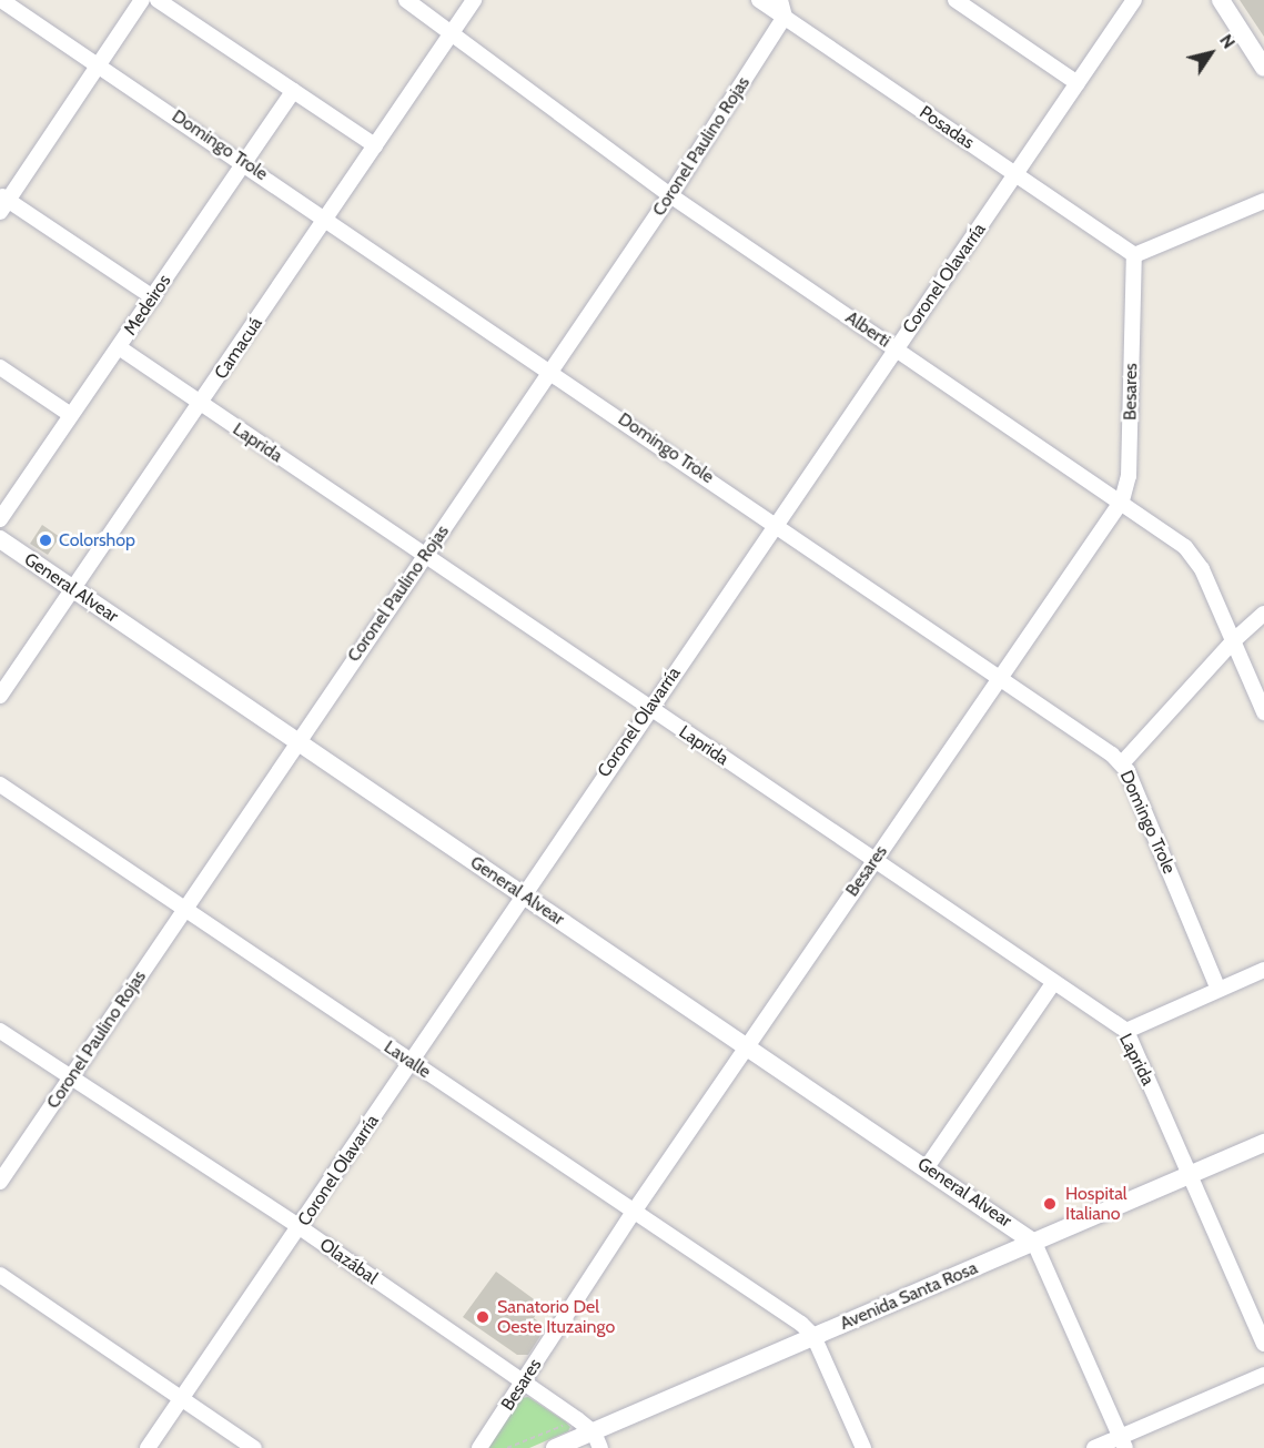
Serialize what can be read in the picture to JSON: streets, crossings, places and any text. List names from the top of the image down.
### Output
{
  "streets": {
    "street": [
      "Posadas",
      "Domingo Trole",
      "Coronel Paulino Rojas",
      "Coronel Olavarría",
      "Medeiros",
      "Alberti",
      "Camacuá",
      "Besares",
      "Laprida",
      "General Alvear",
      "Lavalle",
      "Olazábal",
      "Avenida Santa Rosa"
    ]
  },
  "crossings": [
    ["Posadas", "Coronel Paulino Rojas"],
    ["Posadas", "Coronel Olavarría"],
    ["Posadas", "Besares"],
    ["Domingo Trole", "Coronel Paulino Rojas"],
    ["Domingo Trole", "Coronel Olavarría"],
    ["Domingo Trole", "Medeiros"],
    ["Domingo Trole", "Camacuá"],
    ["Domingo Trole", "Besares"],
    ["Coronel Paulino Rojas", "Alberti"],
    ["Coronel Paulino Rojas", "Laprida"],
    ["Coronel Paulino Rojas", "General Alvear"],
    ["Coronel Paulino Rojas", "Lavalle"],
    ["Coronel Paulino Rojas", "Olazábal"],
    ["Coronel Olavarría", "Alberti"],
    ["Coronel Olavarría", "Laprida"],
    ["Coronel Olavarría", "General Alvear"],
    ["Coronel Olavarría", "Lavalle"],
    ["Coronel Olavarría", "Olazábal"],
    ["Medeiros", "Laprida"],
    ["Alberti", "Camacuá"],
    ["Alberti", "Besares"],
    ["Camacuá", "Laprida"],
    ["Camacuá", "General Alvear"],
    ["Besares", "Laprida"],
    ["Besares", "General Alvear"],
    ["Besares", "Lavalle"],
    ["Besares", "Olazábal"],
    ["Laprida", "Avenida Santa Rosa"],
    ["General Alvear", "Avenida Santa Rosa"],
    ["Lavalle", "Avenida Santa Rosa"],
    ["Olazábal", "Avenida Santa Rosa"]
  ],
  "places": ["Colorshop", "Hospital Italiano", "Sanatorio Del Oeste Ituzaingo"],
  "north": "top right"
}
